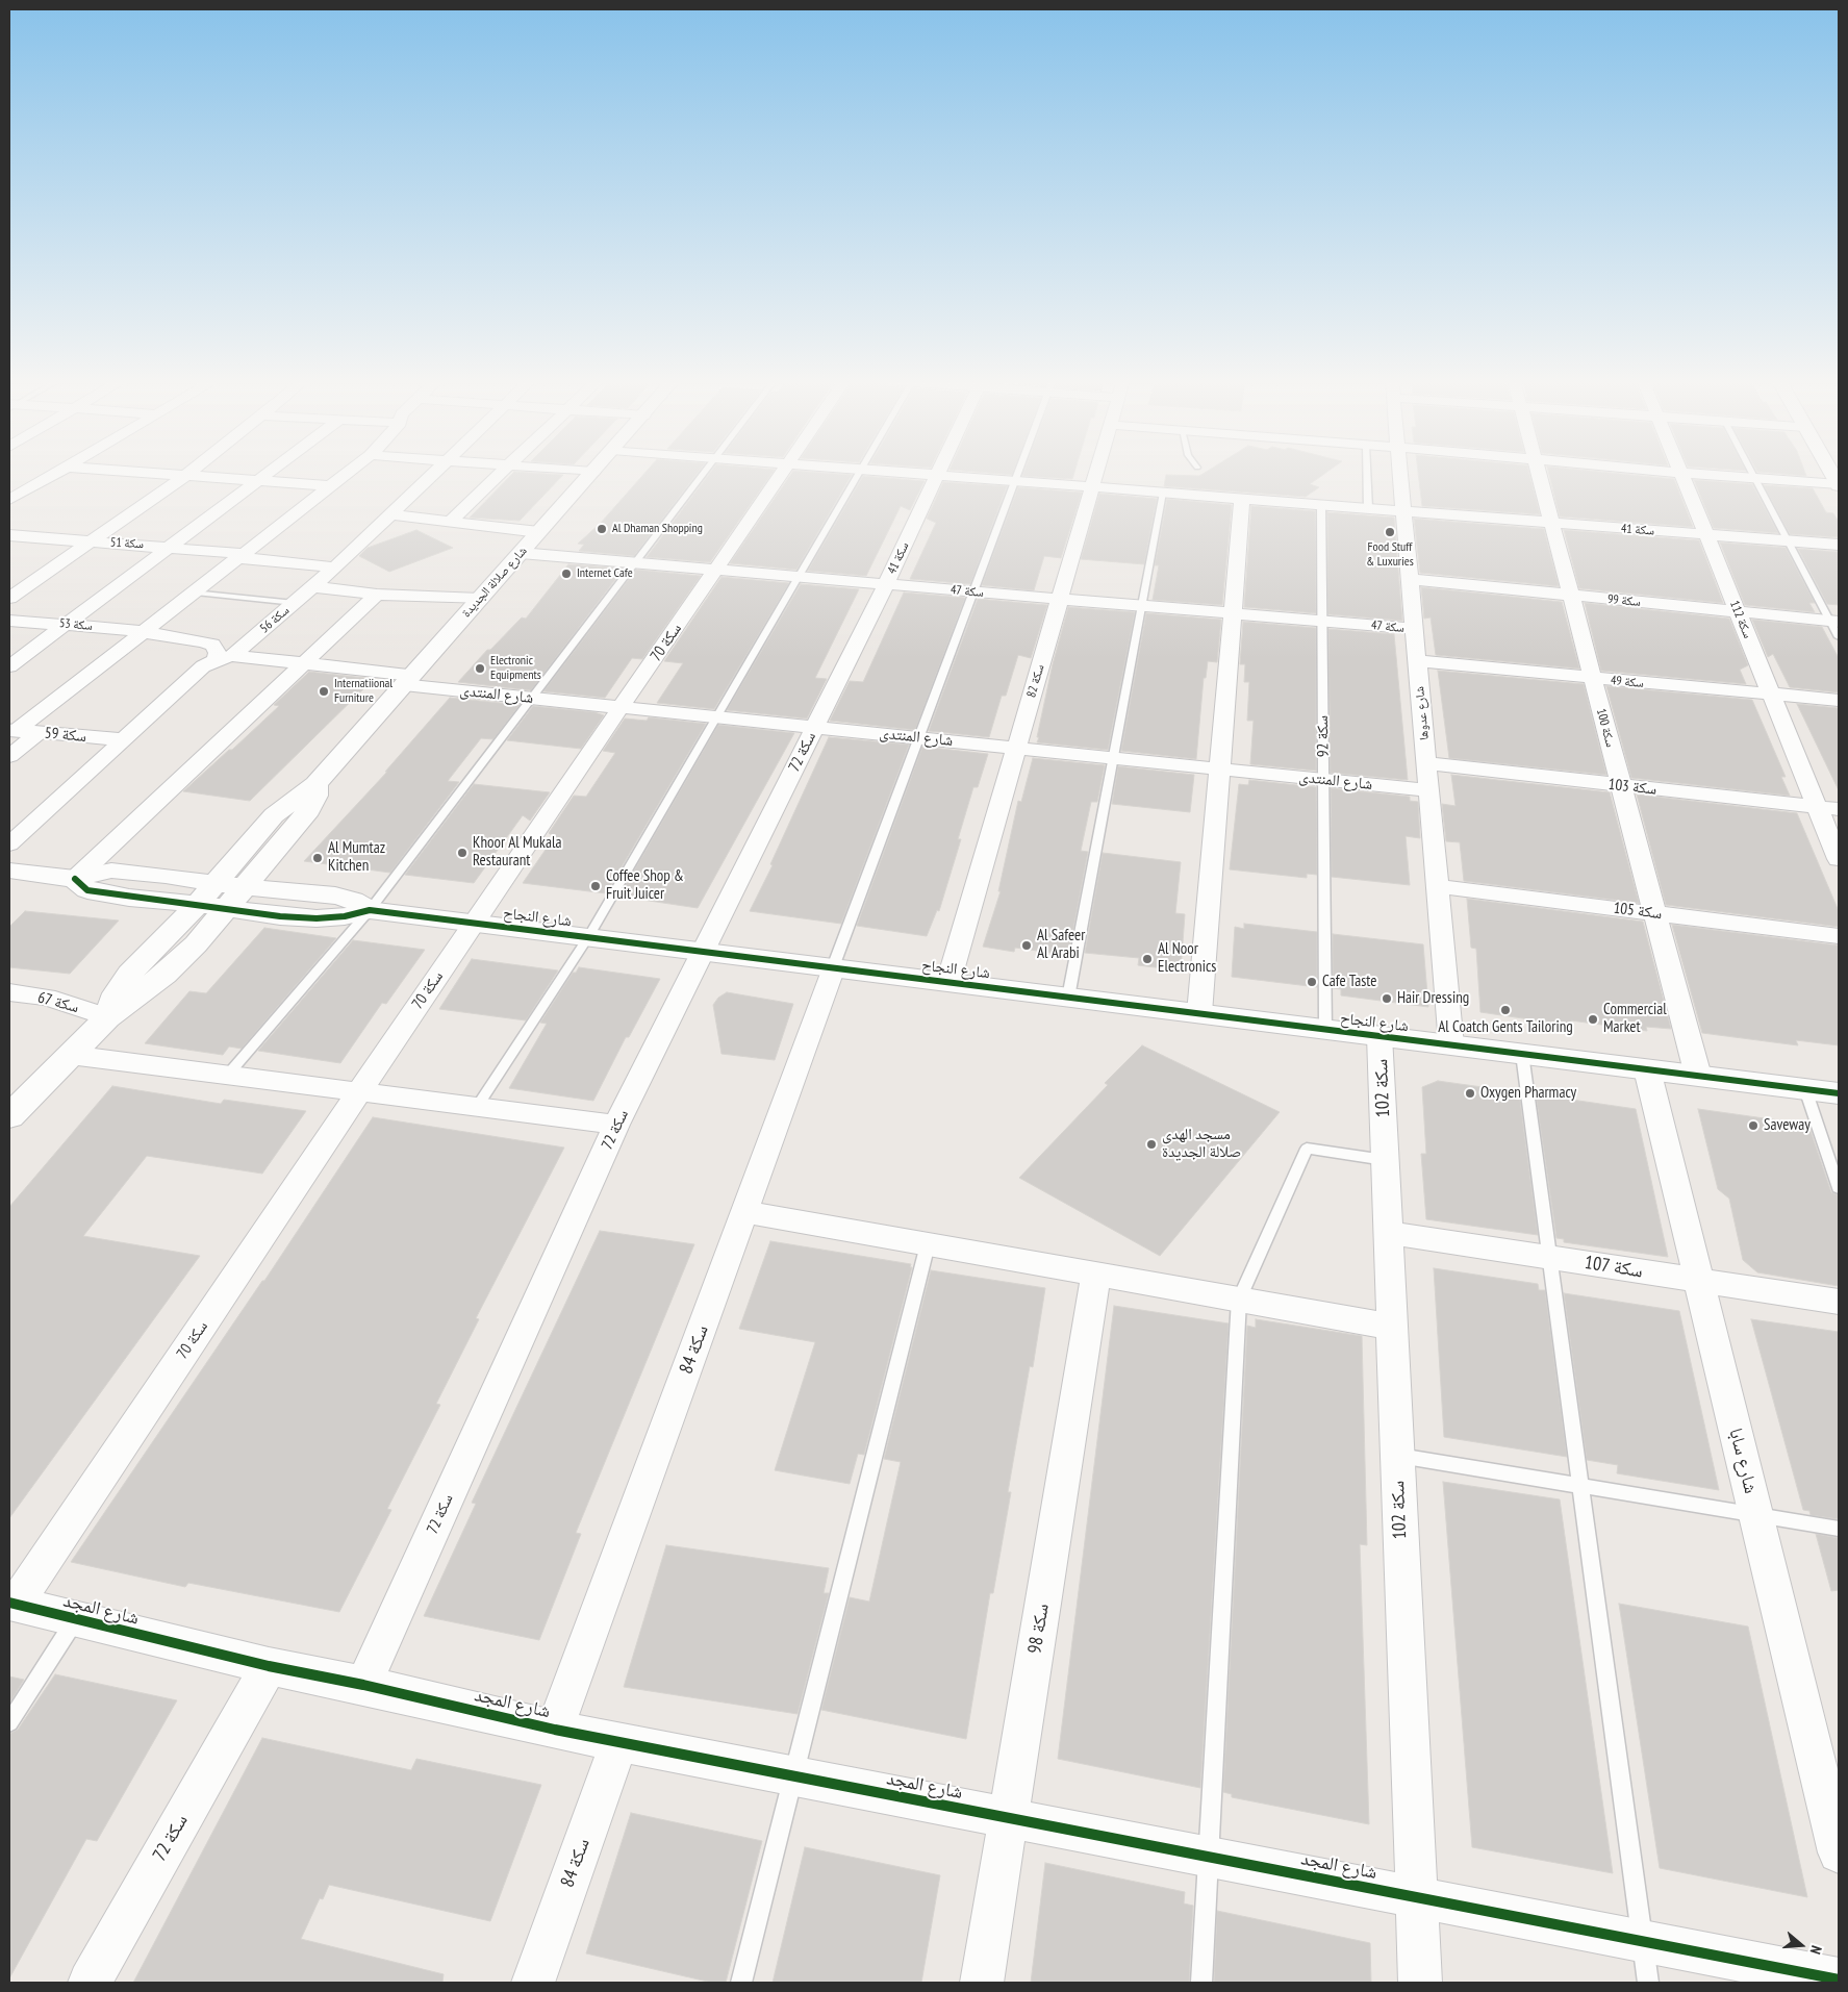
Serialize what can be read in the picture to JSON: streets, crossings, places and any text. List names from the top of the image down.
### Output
{
  "streets": {
    "street": [
      "سكة 41",
      "سكة 51",
      "شارع صلالة الجديدة",
      "سكة 47",
      "سكة 99",
      "سكة 56",
      "سكة 112",
      "سكة 53",
      "سكة 70",
      "سكة 82",
      "سكة 49",
      "شارع المنتدى",
      "شارع عدوها",
      "سكة 100",
      "سكة 59",
      "سكة 72",
      "سكة 103",
      "سكة 105",
      "شارع النجاح",
      "سكة 67",
      "سكة 102",
      "سكة 107",
      "سكة 84",
      "شارع سابا",
      "شارع المجد",
      "سكة 98"
    ],
    "lane": ["سكة 92"]
  },
  "crossings": [
    ["سكة 41", "سكة 47"],
    ["سكة 41", "سكة 112"],
    ["سكة 41", "سكة 82"],
    ["سكة 41", "شارع عدوها"],
    ["سكة 41", "سكة 100"],
    ["سكة 41", "سكة 92"],
    ["سكة 41", "سكة 72"],
    ["سكة 51", "سكة 56"],
    ["شارع صلالة الجديدة", "سكة 47"],
    ["شارع صلالة الجديدة", "شارع المنتدى"],
    ["شارع صلالة الجديدة", "شارع النجاح"],
    ["شارع صلالة الجديدة", "سكة 67"],
    ["سكة 47", "سكة 70"],
    ["سكة 47", "سكة 82"],
    ["سكة 47", "شارع عدوها"],
    ["سكة 47", "سكة 92"],
    ["سكة 47", "سكة 72"],
    ["سكة 99", "سكة 112"],
    ["سكة 99", "شارع عدوها"],
    ["سكة 99", "سكة 100"],
    ["سكة 56", "سكة 53"],
    ["سكة 56", "شارع المنتدى"],
    ["سكة 56", "سكة 59"],
    ["سكة 112", "سكة 49"],
    ["سكة 112", "سكة 103"],
    ["سكة 53", "شارع المنتدى"],
    ["سكة 70", "شارع المنتدى"],
    ["سكة 70", "شارع النجاح"],
    ["سكة 70", "شارع المجد"],
    ["سكة 82", "شارع المنتدى"],
    ["سكة 82", "شارع النجاح"],
    ["سكة 49", "شارع عدوها"],
    ["سكة 49", "سكة 100"],
    ["شارع المنتدى", "شارع عدوها"],
    ["شارع المنتدى", "سكة 92"],
    ["شارع المنتدى", "سكة 72"],
    ["شارع عدوها", "سكة 103"],
    ["شارع عدوها", "سكة 105"],
    ["شارع عدوها", "شارع النجاح"],
    ["سكة 100", "سكة 103"],
    ["سكة 100", "سكة 105"],
    ["سكة 100", "شارع النجاح"],
    ["سكة 92", "شارع النجاح"],
    ["سكة 72", "شارع النجاح"],
    ["سكة 72", "شارع المجد"],
    ["شارع النجاح", "سكة 102"],
    ["شارع النجاح", "سكة 84"],
    ["شارع النجاح", "شارع سابا"],
    ["سكة 102", "سكة 107"],
    ["سكة 102", "شارع المجد"],
    ["سكة 107", "شارع سابا"],
    ["سكة 84", "شارع المجد"],
    ["شارع المجد", "سكة 98"]
  ],
  "places": [
    "Al Dhaman Shopping",
    "Food Stuff & Luxuries",
    "Internet Cafe",
    "Electronic Equipments",
    "Internatiional Furniture",
    "Khoor Al Mukala Restaurant",
    "Al Mumtaz Kitchen",
    "Coffee Shop & Fruit Juicer",
    "Al Safeer Al Arabi",
    "Al Noor Electronics",
    "Cafe Taste",
    "Hair Dressing",
    "Al Coatch Gents Tailoring",
    "Commercial Market",
    "Oxygen Pharmacy",
    "Saveway",
    "مسجد الهدى صلالة الجديدة"
  ],
  "north": "right"
}
